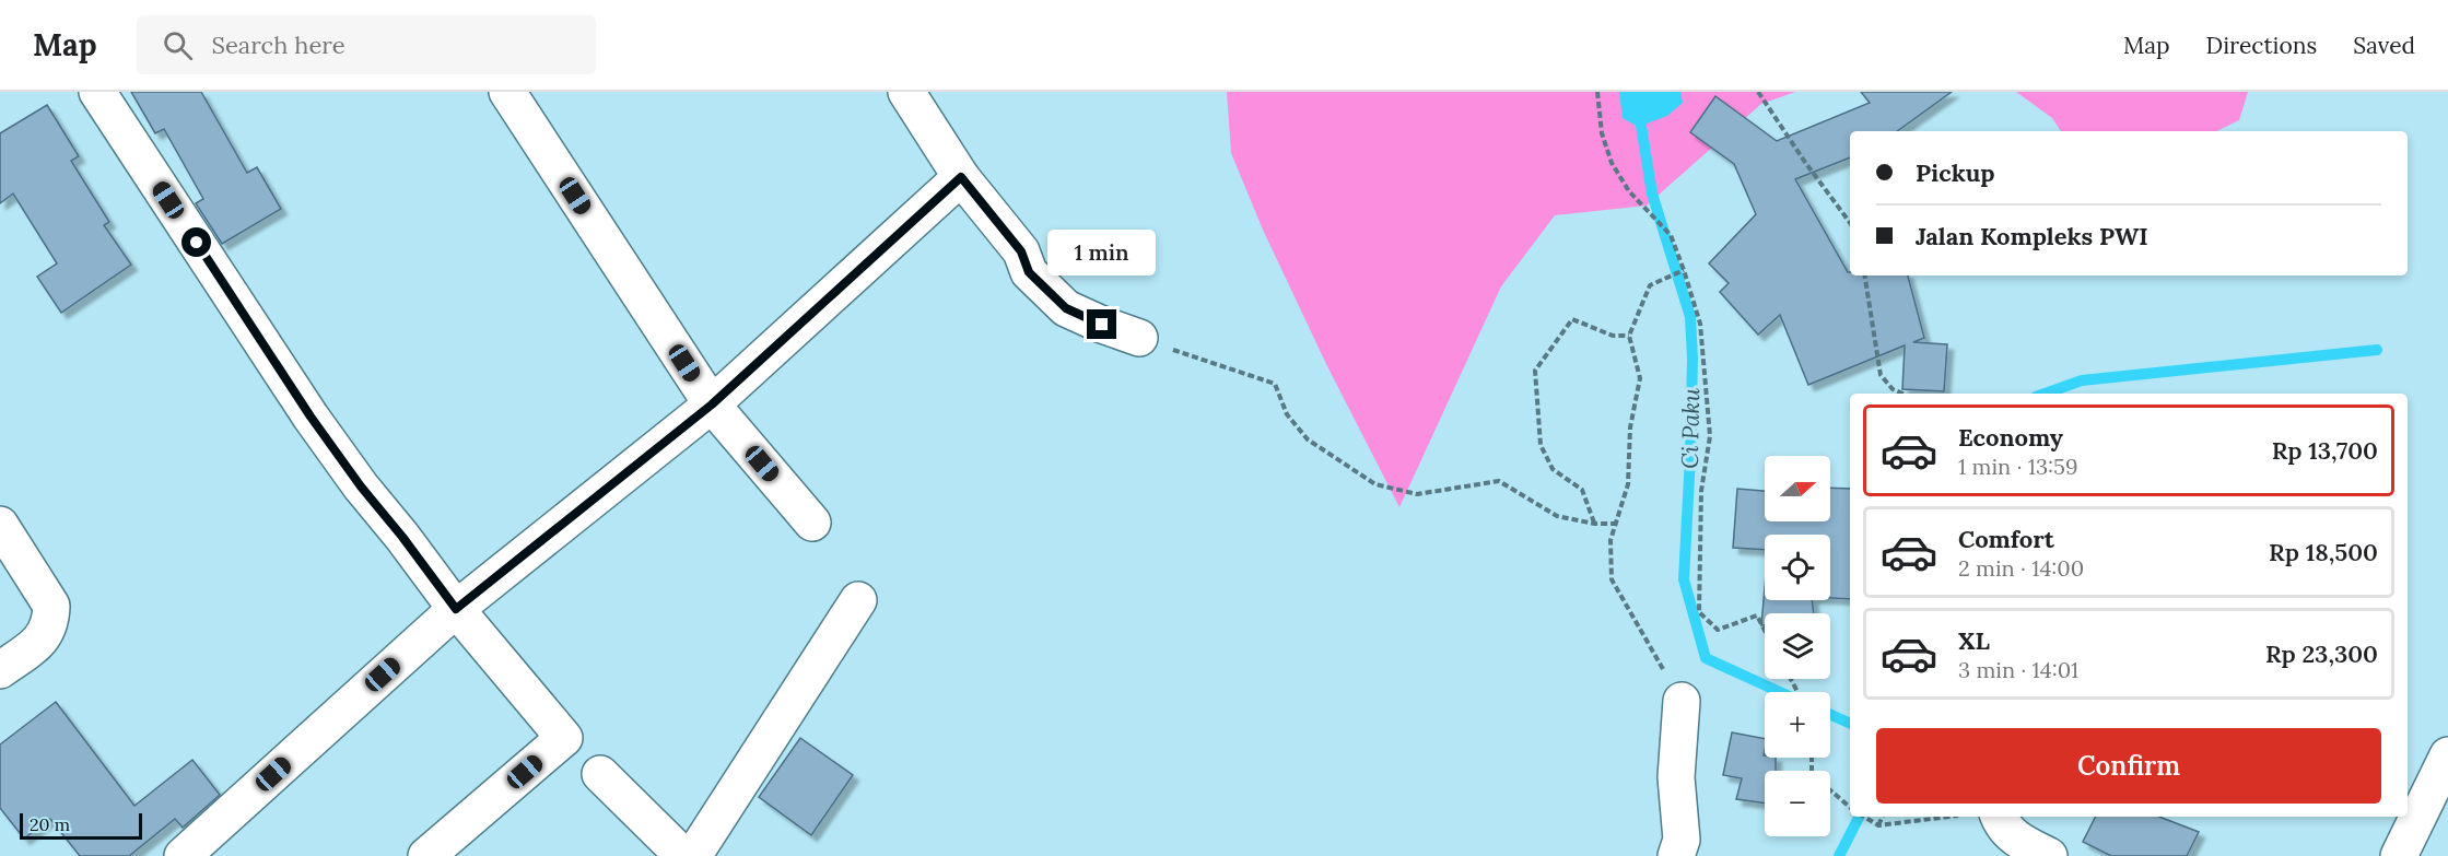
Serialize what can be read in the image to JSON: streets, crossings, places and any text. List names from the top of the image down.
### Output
{
  "water": ["Ci Paku"],
  "scale_bar": "20 m",
  "north": "right",
  "page": {
    "header": "Map",
    "search": "Search here",
    "nav": ["Map", "Directions", "Saved"],
    "banner": ["Pickup", "Jalan Kompleks PWI"],
    "bubble": "1 min",
    "list": [
      {
        "name": "Economy",
        "note": "1 min · 13:59",
        "value": "Rp 13,700"
      },
      {
        "name": "Comfort",
        "note": "2 min · 14:00",
        "value": "Rp 18,500"
      },
      {
        "name": "XL",
        "note": "3 min · 14:01",
        "value": "Rp 23,300"
      }
    ],
    "map_buttons": ["+", "−"],
    "buttons": "Confirm",
    "scale": "20 m"
  }
}
